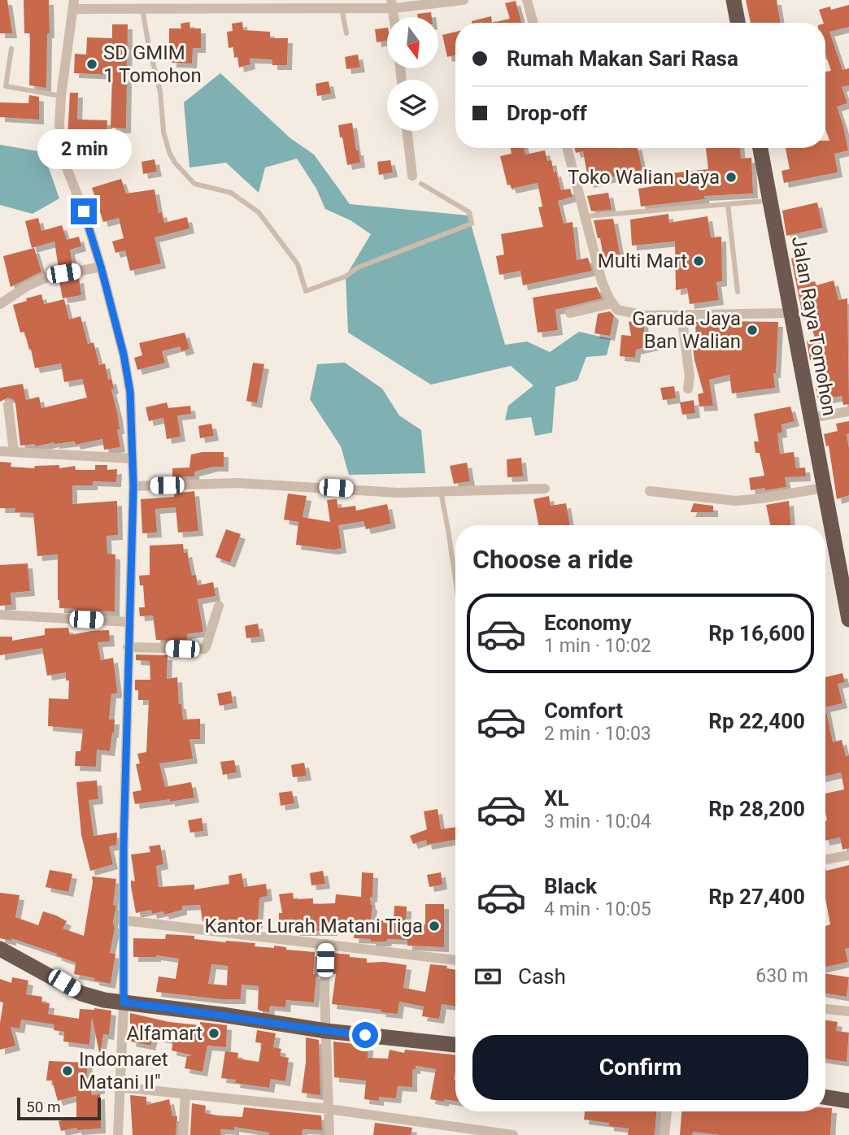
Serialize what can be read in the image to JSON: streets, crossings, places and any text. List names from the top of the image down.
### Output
{
  "streets": {
    "highway": ["Jalan Raya Tomohon"]
  },
  "places": [
    "SD GMIM 1 Tomohon",
    "Toko Walian Jaya",
    "Multi Mart",
    "Garuda Jaya Ban Walian",
    "Kantor Lurah Matani Tiga",
    "Alfamart",
    "Indomaret Matani II\""
  ],
  "scale_bar": "50 m",
  "north": "bottom",
  "page": {
    "banner": ["Rumah Makan Sari Rasa", "Drop-off"],
    "bubble": "2 min",
    "heading": "Choose a ride",
    "list": [
      {
        "name": "Economy",
        "note": "1 min · 10:02",
        "value": "Rp 16,600"
      },
      {
        "name": "Comfort",
        "note": "2 min · 10:03",
        "value": "Rp 22,400"
      },
      {
        "name": "XL",
        "note": "3 min · 10:04",
        "value": "Rp 28,200"
      },
      {
        "name": "Black",
        "note": "4 min · 10:05",
        "value": "Rp 27,400"
      }
    ],
    "pay": ["Cash", "630 m"],
    "buttons": "Confirm",
    "scale": "50 m"
  }
}
